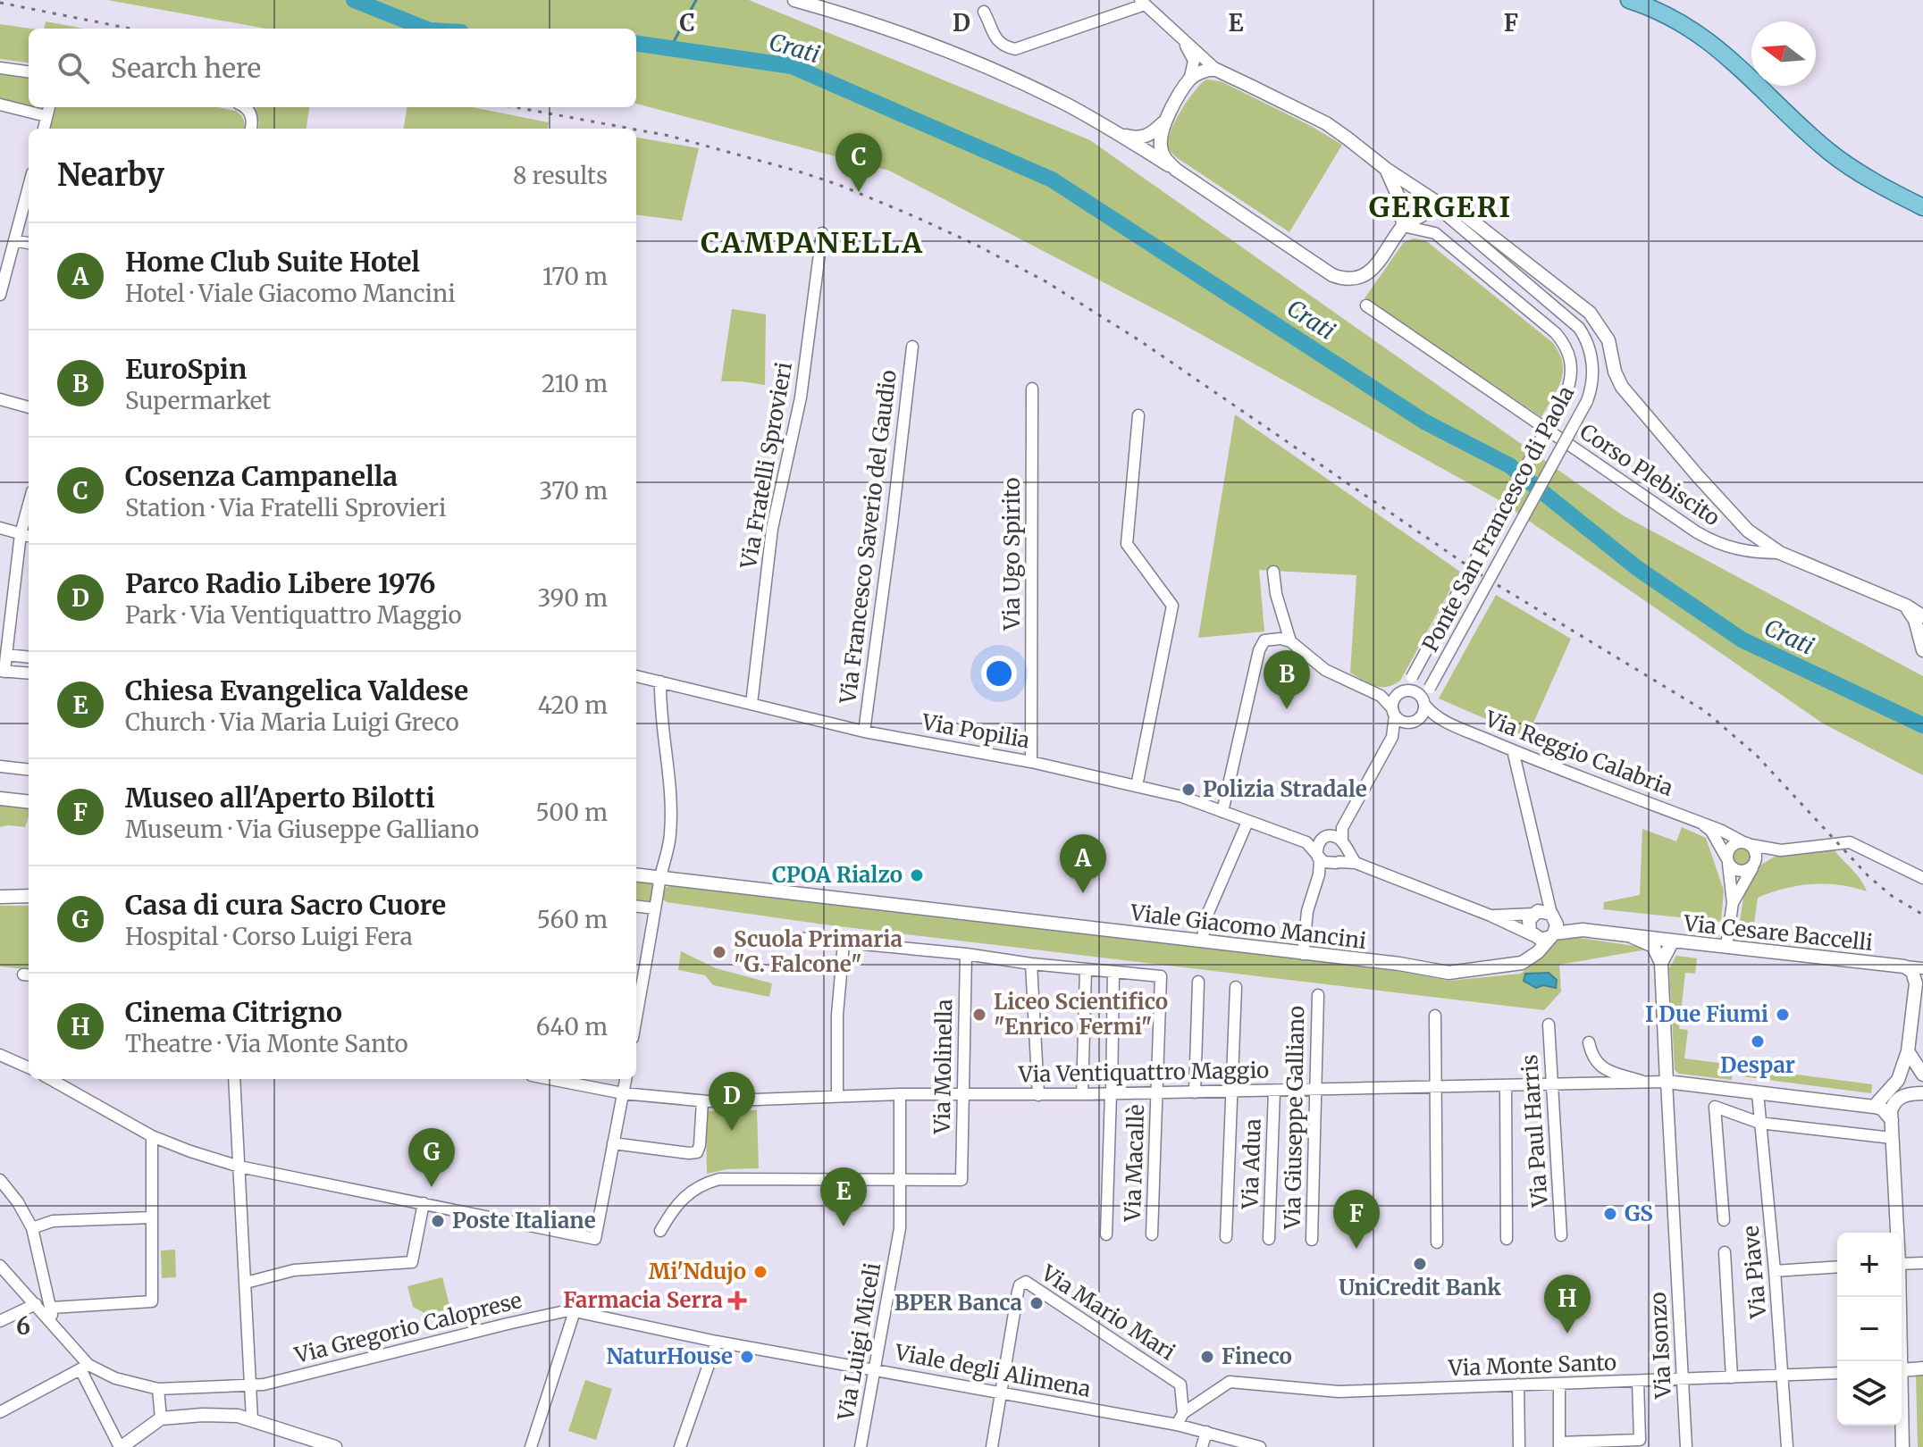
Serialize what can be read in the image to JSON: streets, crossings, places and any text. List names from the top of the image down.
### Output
{
  "streets": {
    "street": [
      "Via Fratelli Sprovieri",
      "Corso Plebiscito",
      "Ponte San Francesco di Paola",
      "Via Francesco Saverio del Gaudio",
      "Via Ugo Spirito",
      "Via Popilia",
      "Via Reggio Calabria",
      "Viale Giacomo Mancini",
      "Via Cesare Baccelli",
      "Via Molinella",
      "Via Ventiquattro Maggio",
      "Via Giuseppe Galliano",
      "Via Paul Harris",
      "Via Macallè",
      "Via Adua",
      "Via Piave",
      "Via Mario Mari",
      "Via Gregorio Caloprese",
      "Via Luigi Miceli",
      "Via Isonzo",
      "Via Monte Santo",
      "Viale degli Alimena"
    ]
  },
  "crossings": [
    ["Via Fratelli Sprovieri", "Via Popilia"],
    ["Ponte San Francesco di Paola", "Via Reggio Calabria"],
    ["Via Francesco Saverio del Gaudio", "Via Popilia"],
    ["Via Ugo Spirito", "Via Popilia"],
    ["Via Molinella", "Via Ventiquattro Maggio"],
    ["Via Molinella", "Via Luigi Miceli"],
    ["Via Ventiquattro Maggio", "Via Giuseppe Galliano"],
    ["Via Ventiquattro Maggio", "Via Paul Harris"],
    ["Via Ventiquattro Maggio", "Via Macallè"],
    ["Via Ventiquattro Maggio", "Via Adua"],
    ["Via Ventiquattro Maggio", "Via Luigi Miceli"],
    ["Via Ventiquattro Maggio", "Via Isonzo"],
    ["Via Piave", "Via Monte Santo"],
    ["Via Mario Mari", "Via Monte Santo"],
    ["Via Mario Mari", "Viale degli Alimena"],
    ["Via Gregorio Caloprese", "Viale degli Alimena"],
    ["Via Luigi Miceli", "Viale degli Alimena"],
    ["Via Isonzo", "Via Monte Santo"]
  ],
  "districts": ["GERGERI", "CAMPANELLA"],
  "water": ["Crati"],
  "places": {
    "other": [
      "Polizia Stradale",
      "CPOA Rialzo",
      "Scuola Primaria \"G. Falcone\"",
      "Liceo Scientifico \"Enrico Fermi\"",
      "I Due Fiumi",
      "Despar",
      "GS",
      "Poste Italiane",
      "UniCredit Bank",
      "Mi'Ndujo",
      "BPER Banca",
      "NaturHouse",
      "Fineco"
    ],
    "health": ["Farmacia Serra"]
  },
  "north": "left",
  "page": {
    "search": "Search here",
    "heading": ["Nearby", "8 results"],
    "pins": [
      "C",
      "B",
      "A",
      "D",
      "G",
      "E",
      "F",
      "H"
    ],
    "list": [
      {
        "mark": "A",
        "name": "Home Club Suite Hotel",
        "note": "Hotel · Viale Giacomo Mancini",
        "value": "170 m"
      },
      {
        "mark": "B",
        "name": "EuroSpin",
        "note": "Supermarket",
        "value": "210 m"
      },
      {
        "mark": "C",
        "name": "Cosenza Campanella",
        "note": "Station · Via Fratelli Sprovieri",
        "value": "370 m"
      },
      {
        "mark": "D",
        "name": "Parco Radio Libere 1976",
        "note": "Park · Via Ventiquattro Maggio",
        "value": "390 m"
      },
      {
        "mark": "E",
        "name": "Chiesa Evangelica Valdese",
        "note": "Church · Via Maria Luigi Greco",
        "value": "420 m"
      },
      {
        "mark": "F",
        "name": "Museo all'Aperto Bilotti",
        "note": "Museum · Via Giuseppe Galliano",
        "value": "500 m"
      },
      {
        "mark": "G",
        "name": "Casa di cura Sacro Cuore",
        "note": "Hospital · Corso Luigi Fera",
        "value": "560 m"
      },
      {
        "mark": "H",
        "name": "Cinema Citrigno",
        "note": "Theatre · Via Monte Santo",
        "value": "640 m"
      }
    ],
    "map_buttons": ["+", "−"]
  },
  "grid": {
    "columns": [
      "C",
      "D",
      "E",
      "F"
    ],
    "rows": ["6"]
  }
}
